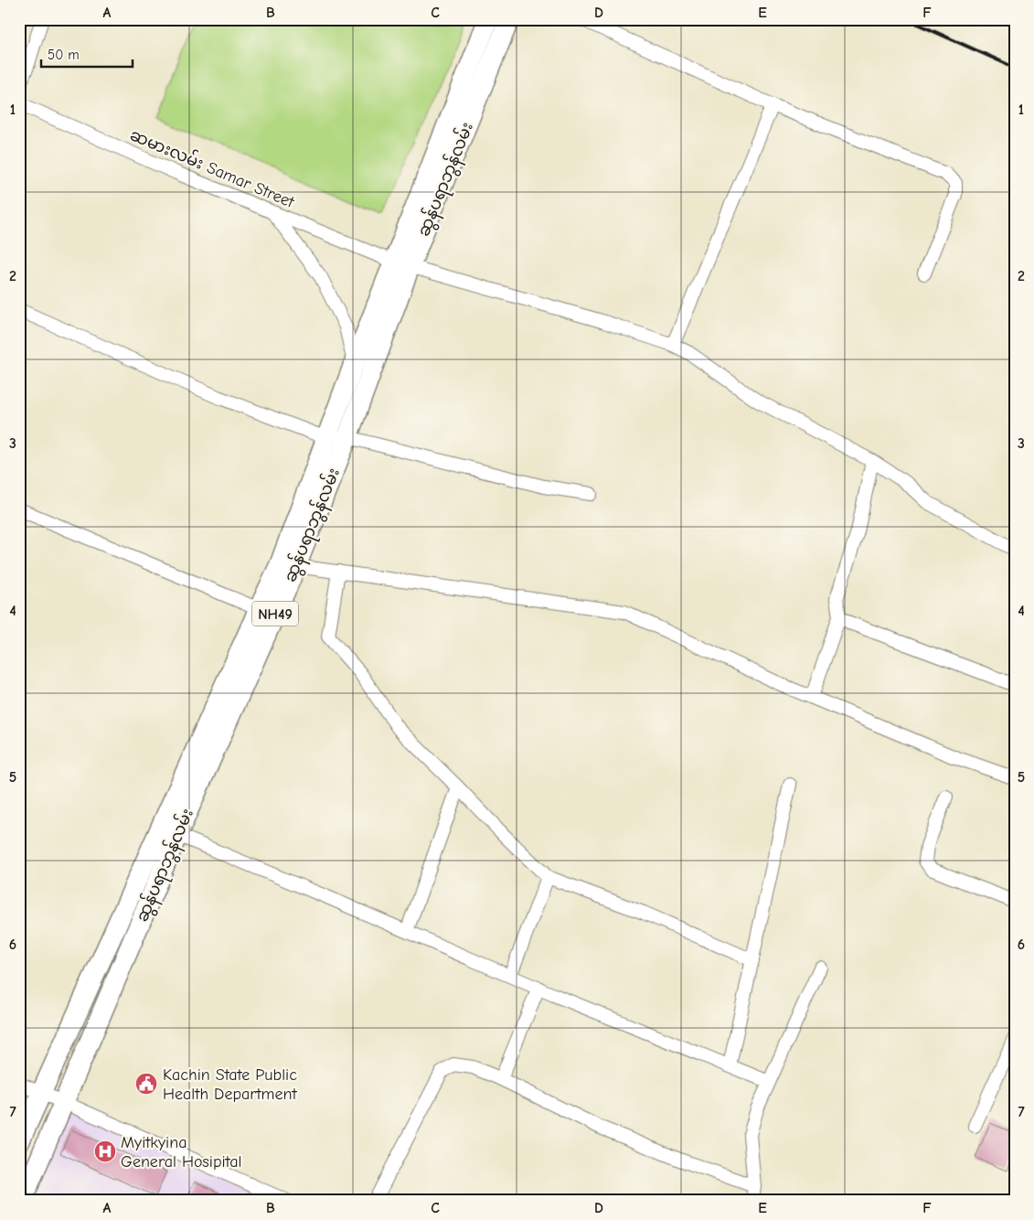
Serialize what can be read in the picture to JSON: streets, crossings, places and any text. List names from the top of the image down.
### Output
{
  "streets": {
    "highway": ["ဆွန်ပရာဘွန်လမ်း", "NH49"],
    "street": ["ဆမားလမ်း Samar Street"]
  },
  "crossings": [
    ["ဆမားလမ်း Samar Street", "ဆွန်ပရာဘွန်လမ်း"]
  ],
  "places": {
    "public building": ["Kachin State Public Health Department"],
    "hospital": ["Myitkyina General Hosipital"]
  },
  "scale_bar": "50 m",
  "grid": {
    "columns": [
      "A",
      "B",
      "C",
      "D",
      "E",
      "F"
    ],
    "rows": [
      "1",
      "2",
      "3",
      "4",
      "5",
      "6",
      "7"
    ]
  }
}
